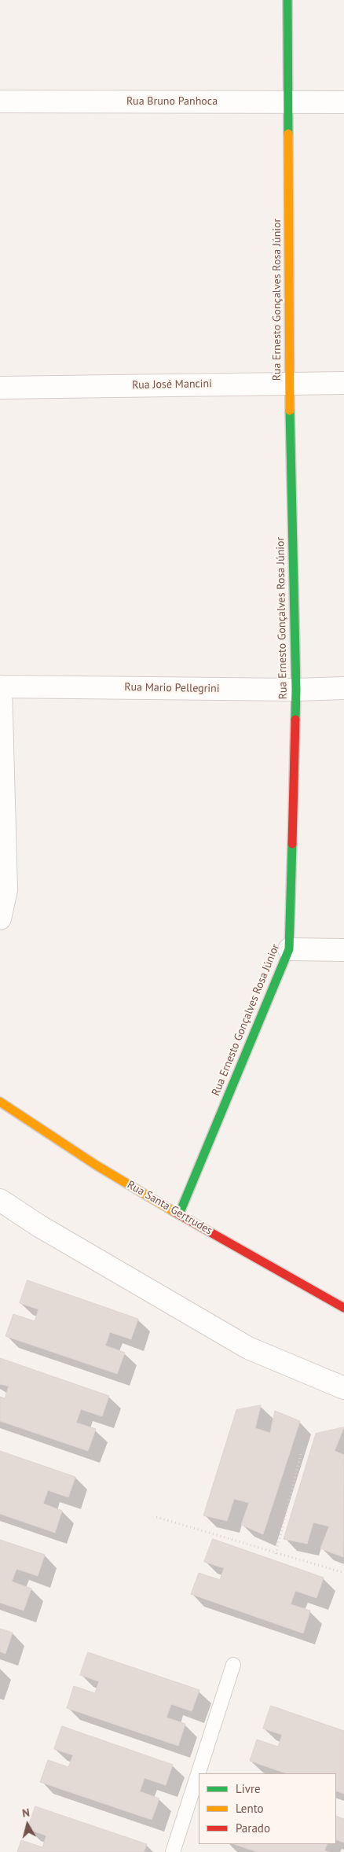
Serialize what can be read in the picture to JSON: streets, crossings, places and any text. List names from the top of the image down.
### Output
{
  "streets": {
    "street": [
      "Rua Bruno Panhoca",
      "Rua Ernesto Gonçalves Rosa Júnior",
      "Rua José Mancini",
      "Rua Mario Pellegrini",
      "Rua Santa Gertrudes"
    ]
  },
  "crossings": [
    ["Rua Bruno Panhoca", "Rua Ernesto Gonçalves Rosa Júnior"],
    ["Rua Ernesto Gonçalves Rosa Júnior", "Rua José Mancini"],
    ["Rua Ernesto Gonçalves Rosa Júnior", "Rua Mario Pellegrini"],
    ["Rua Ernesto Gonçalves Rosa Júnior", "Rua Santa Gertrudes"]
  ],
  "legend": ["Livre", "Lento", "Parado"],
  "north": "top"
}
